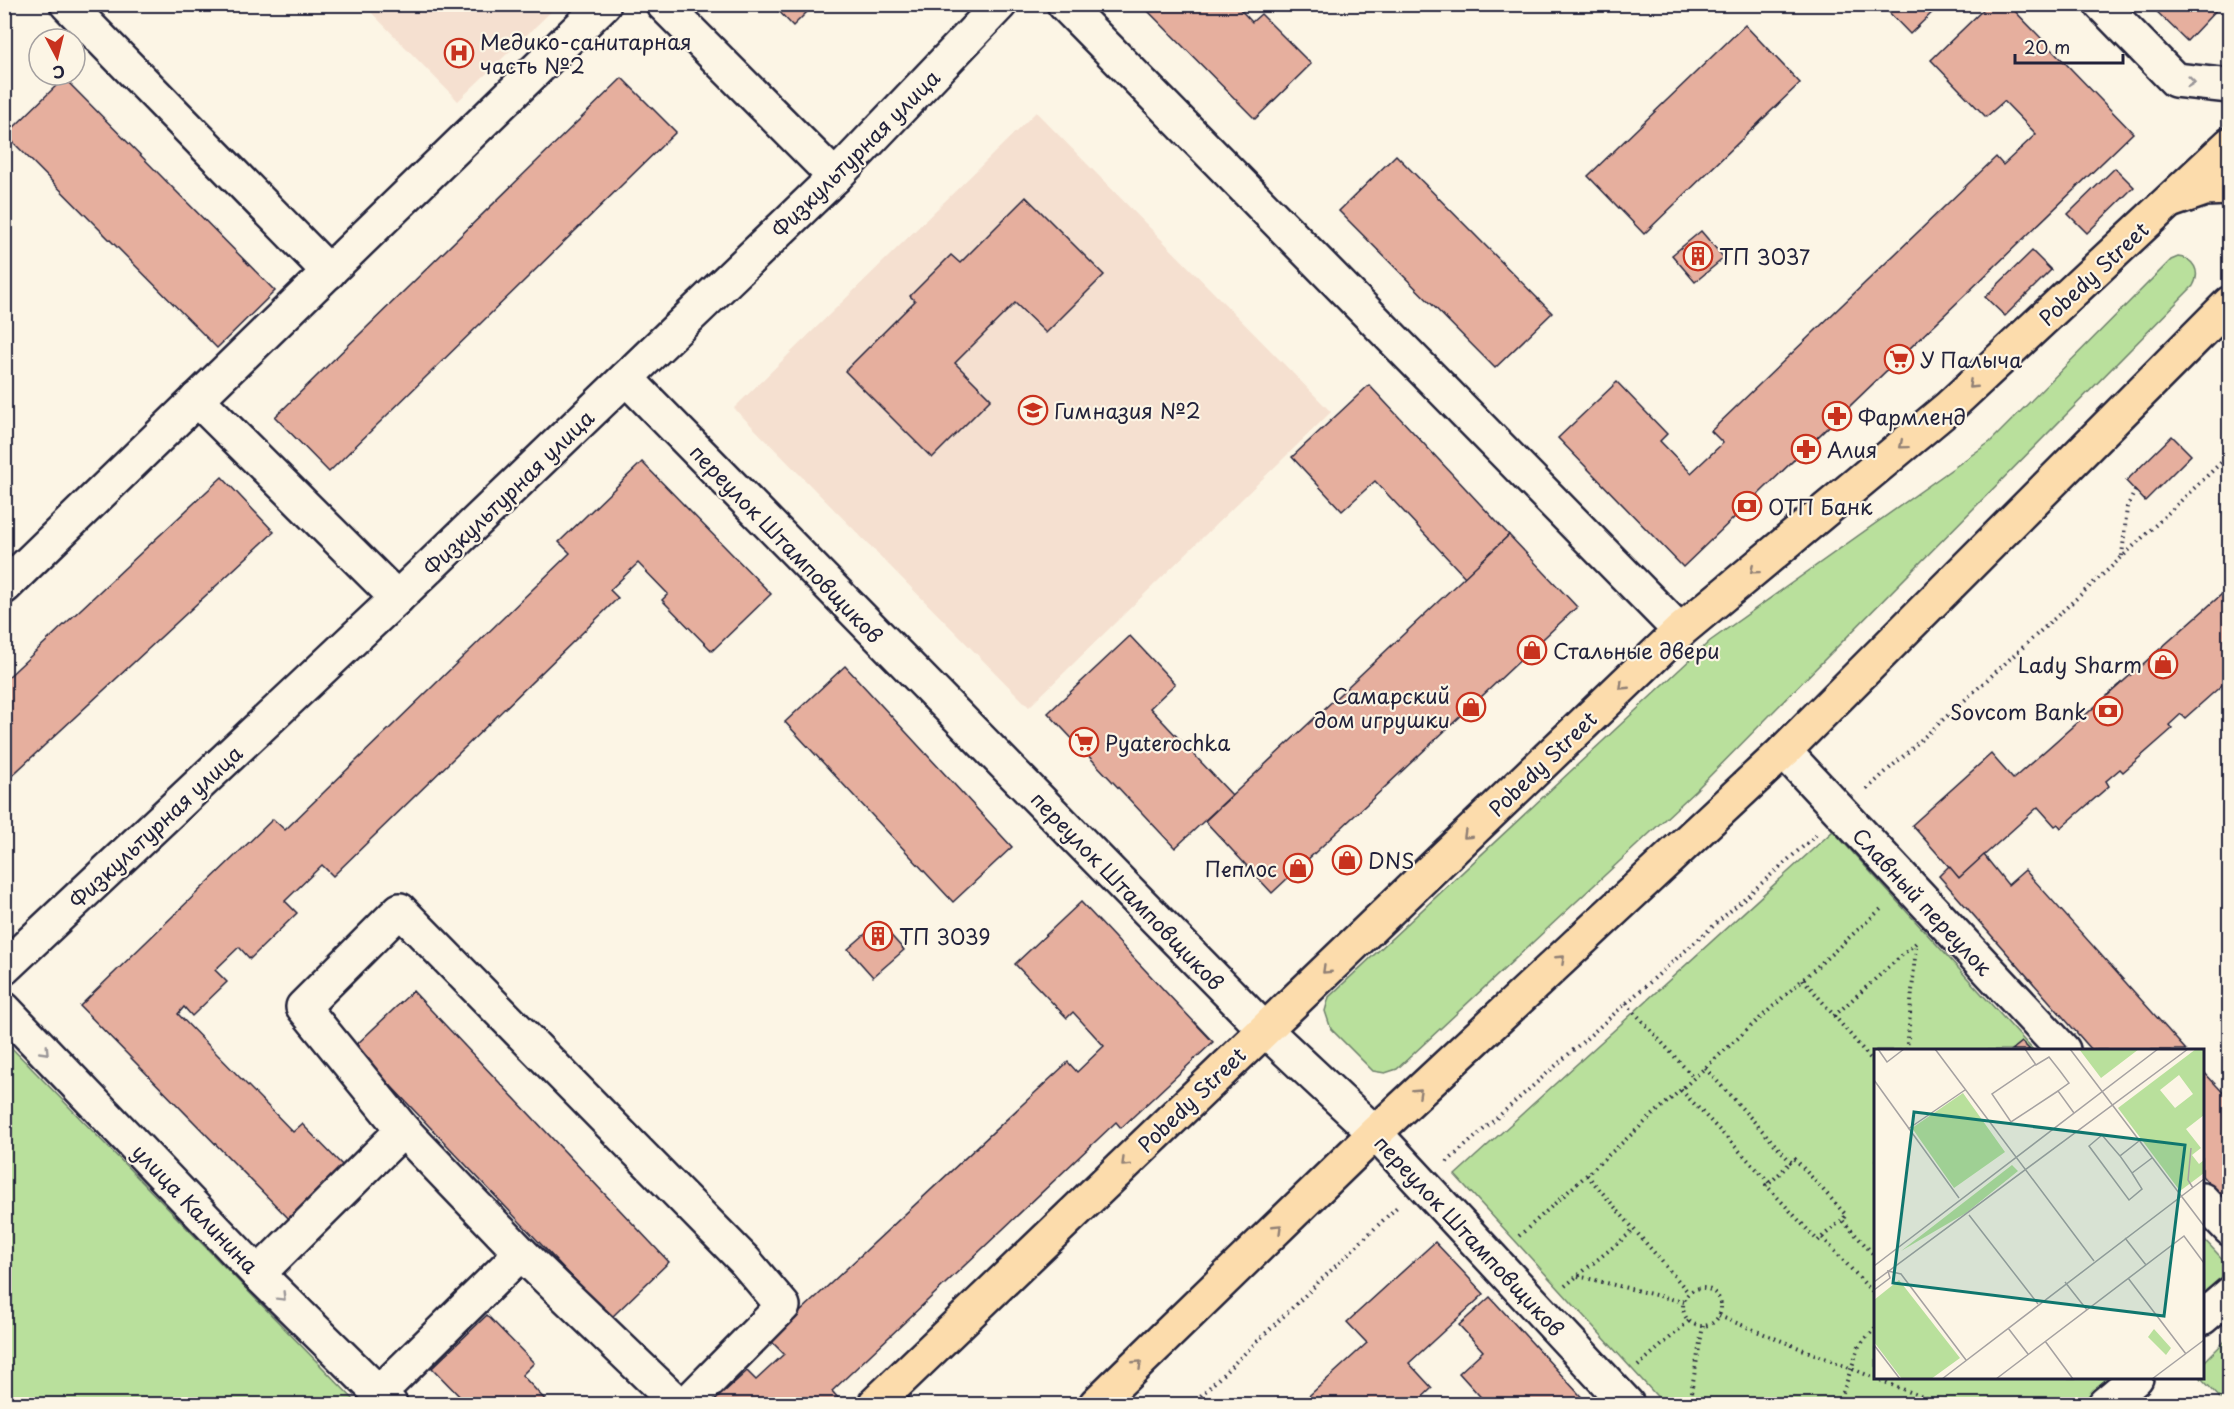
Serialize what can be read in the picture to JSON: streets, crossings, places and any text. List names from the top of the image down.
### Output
{
  "streets": {
    "main road": ["Pobedy Street"],
    "street": [
      "Физкультурная улица",
      "переулок Штамповщиков",
      "Славный переулок",
      "улица Калинина"
    ]
  },
  "crossings": [
    ["Физкультурная улица", "переулок Штамповщиков"],
    ["Pobedy Street", "переулок Штамповщиков"]
  ],
  "places": {
    "hospital": ["Медико-санитарная часть №2"],
    "building": ["ТП 3037", "ТП 3039"],
    "supermarket": ["У Палыча", "Pyaterochka"],
    "school or university": ["Гимназия №2"],
    "pharmacy": ["Фармленд", "Алия"],
    "bank": ["ОТП Банк", "Sovcom Bank"],
    "shop": [
      "Стальные двери",
      "Lady Sharm",
      "Самарский дом игрушки",
      "DNS",
      "Пеплос"
    ]
  },
  "scale_bar": "20 m",
  "north": "bottom"
}
